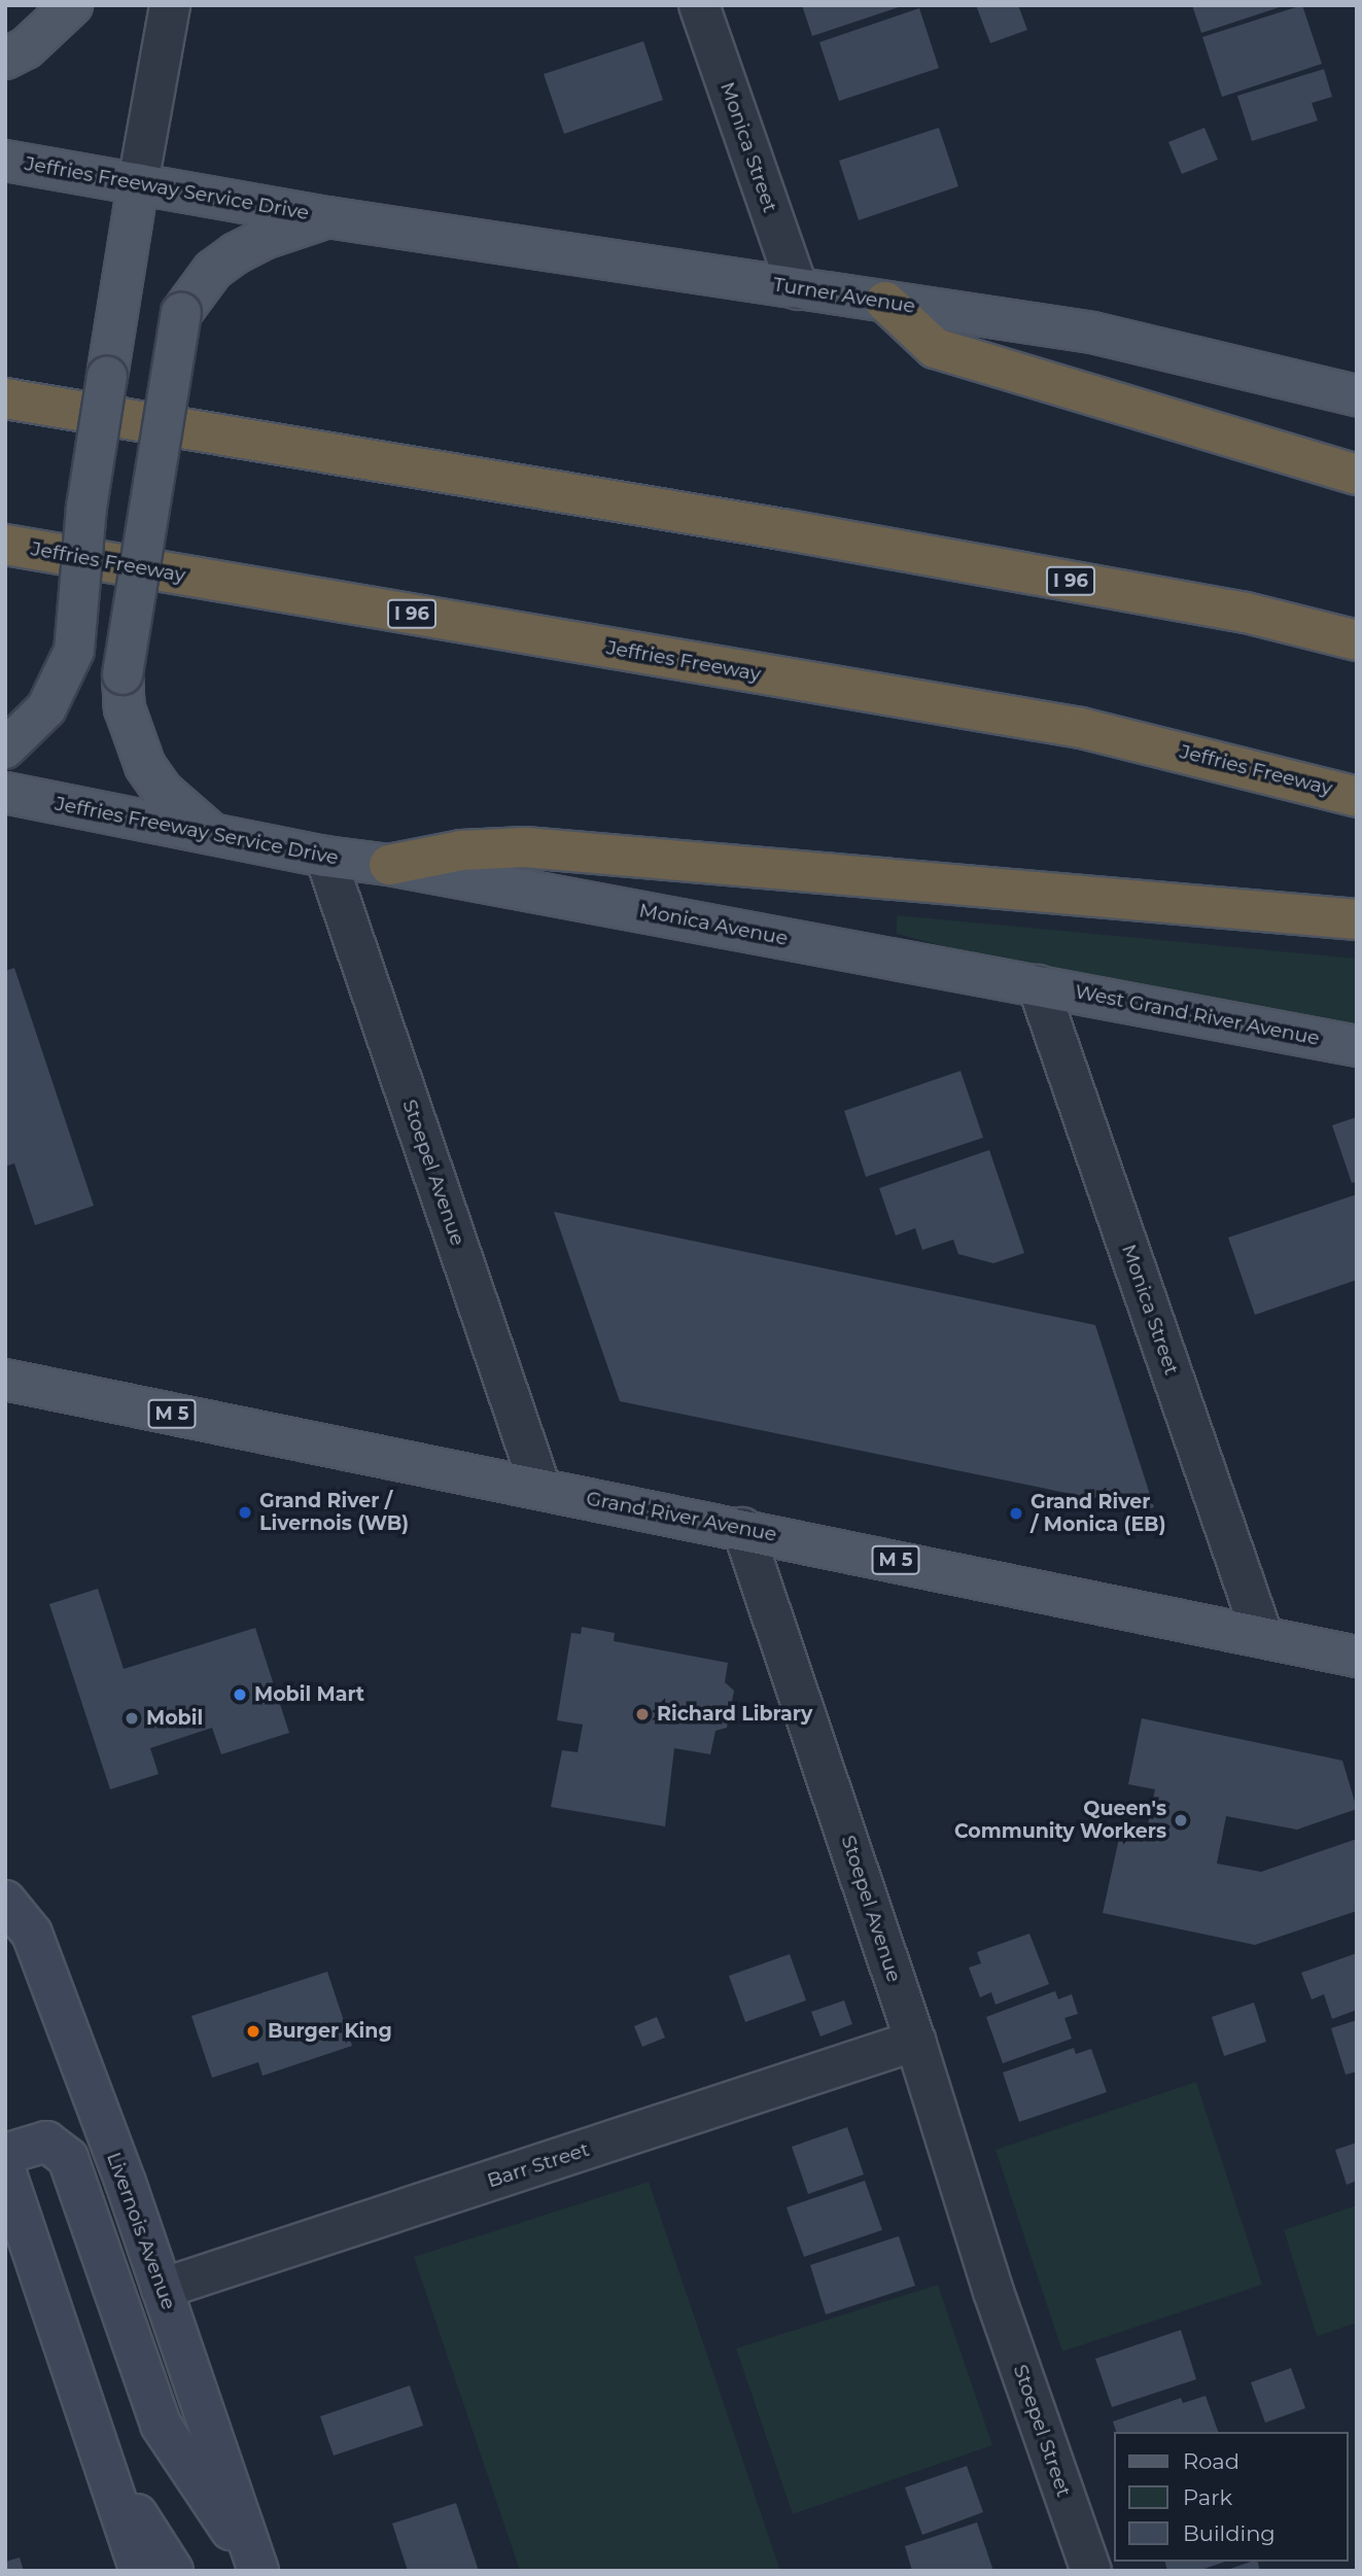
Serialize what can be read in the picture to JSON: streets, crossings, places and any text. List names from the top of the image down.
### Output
{
  "streets": {
    "highway": ["Jeffries Freeway", "I 96"],
    "main road": [
      "Jeffries Freeway Service Drive",
      "Turner Avenue",
      "Monica Avenue",
      "West Grand River Avenue",
      "M 5",
      "Grand River Avenue",
      "Livernois Avenue"
    ],
    "street": [
      "Monica Street",
      "Stoepel Avenue",
      "Barr Street",
      "Stoepel Street"
    ]
  },
  "crossings": [
    ["Monica Street", "Turner Avenue"],
    ["Monica Street", "Monica Avenue"],
    ["Monica Street", "West Grand River Avenue"],
    ["Monica Street", "Grand River Avenue"],
    ["Jeffries Freeway Service Drive", "Turner Avenue"],
    ["Jeffries Freeway Service Drive", "Monica Avenue"],
    ["Jeffries Freeway Service Drive", "Stoepel Avenue"],
    ["Monica Avenue", "West Grand River Avenue"],
    ["Stoepel Avenue", "Grand River Avenue"],
    ["Stoepel Avenue", "Barr Street"],
    ["Stoepel Avenue", "Stoepel Street"],
    ["Barr Street", "Livernois Avenue"]
  ],
  "places": [
    "Grand River / Livernois (WB)",
    "Grand River / Monica (EB)",
    "Mobil Mart",
    "Richard Library",
    "Mobil",
    "Queen's Community Workers",
    "Burger King"
  ],
  "legend": ["Road", "Park", "Building"]
}
